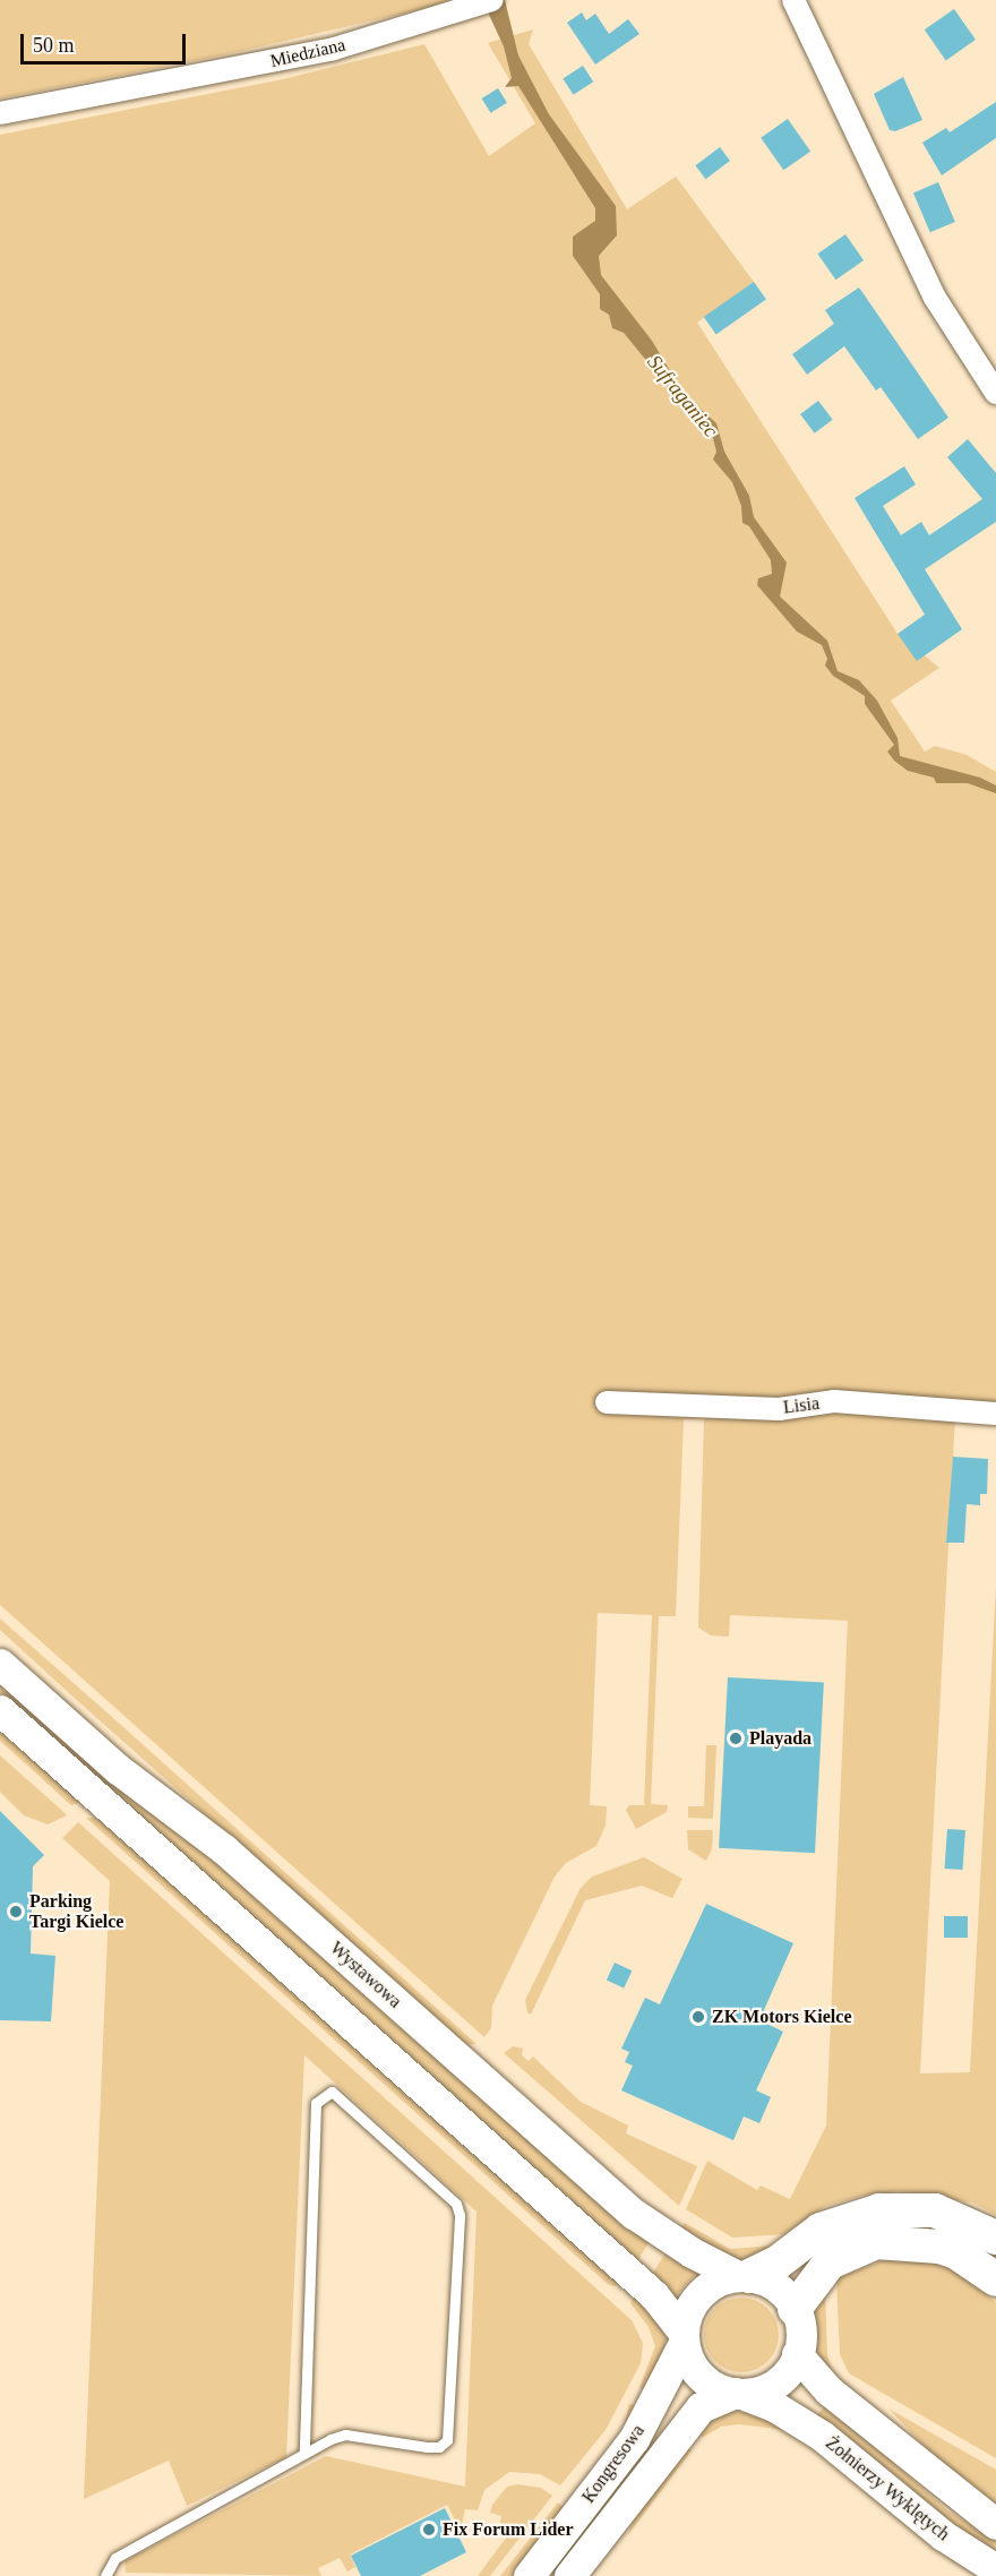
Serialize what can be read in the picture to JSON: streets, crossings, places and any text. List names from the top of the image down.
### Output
{
  "streets": {
    "street": [
      "Miedziana",
      "Lisia",
      "Wystawowa",
      "Kongresowa",
      "Żołnierzy Wyklętych"
    ]
  },
  "crossings": [
    ["Wystawowa", "Kongresowa"],
    ["Wystawowa", "Żołnierzy Wyklętych"],
    ["Kongresowa", "Żołnierzy Wyklętych"]
  ],
  "water": ["Sufraganiec"],
  "places": [
    "Playada",
    "Parking Targi Kielce",
    "ZK Motors Kielce",
    "Fix Forum Lider"
  ],
  "scale_bar": "50 m"
}
